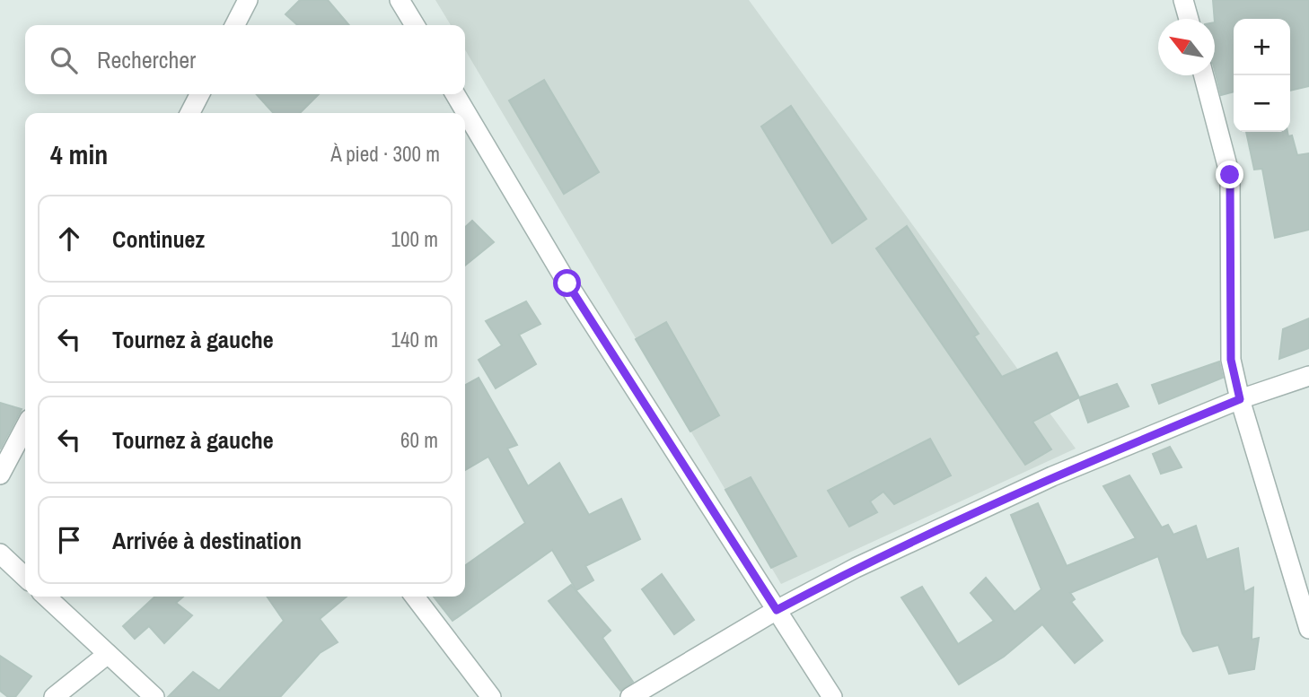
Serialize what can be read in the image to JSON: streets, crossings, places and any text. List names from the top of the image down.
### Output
{
  "north": "top left",
  "page": {
    "map_buttons": ["+", "−"],
    "search": "Rechercher",
    "heading": ["4 min", "À pied · 300 m"],
    "list": [
      ["Continuez", "100 m"],
      ["Tournez à gauche", "140 m"],
      ["Tournez à gauche", "60 m"],
      "Arrivée à destination"
    ]
  }
}
